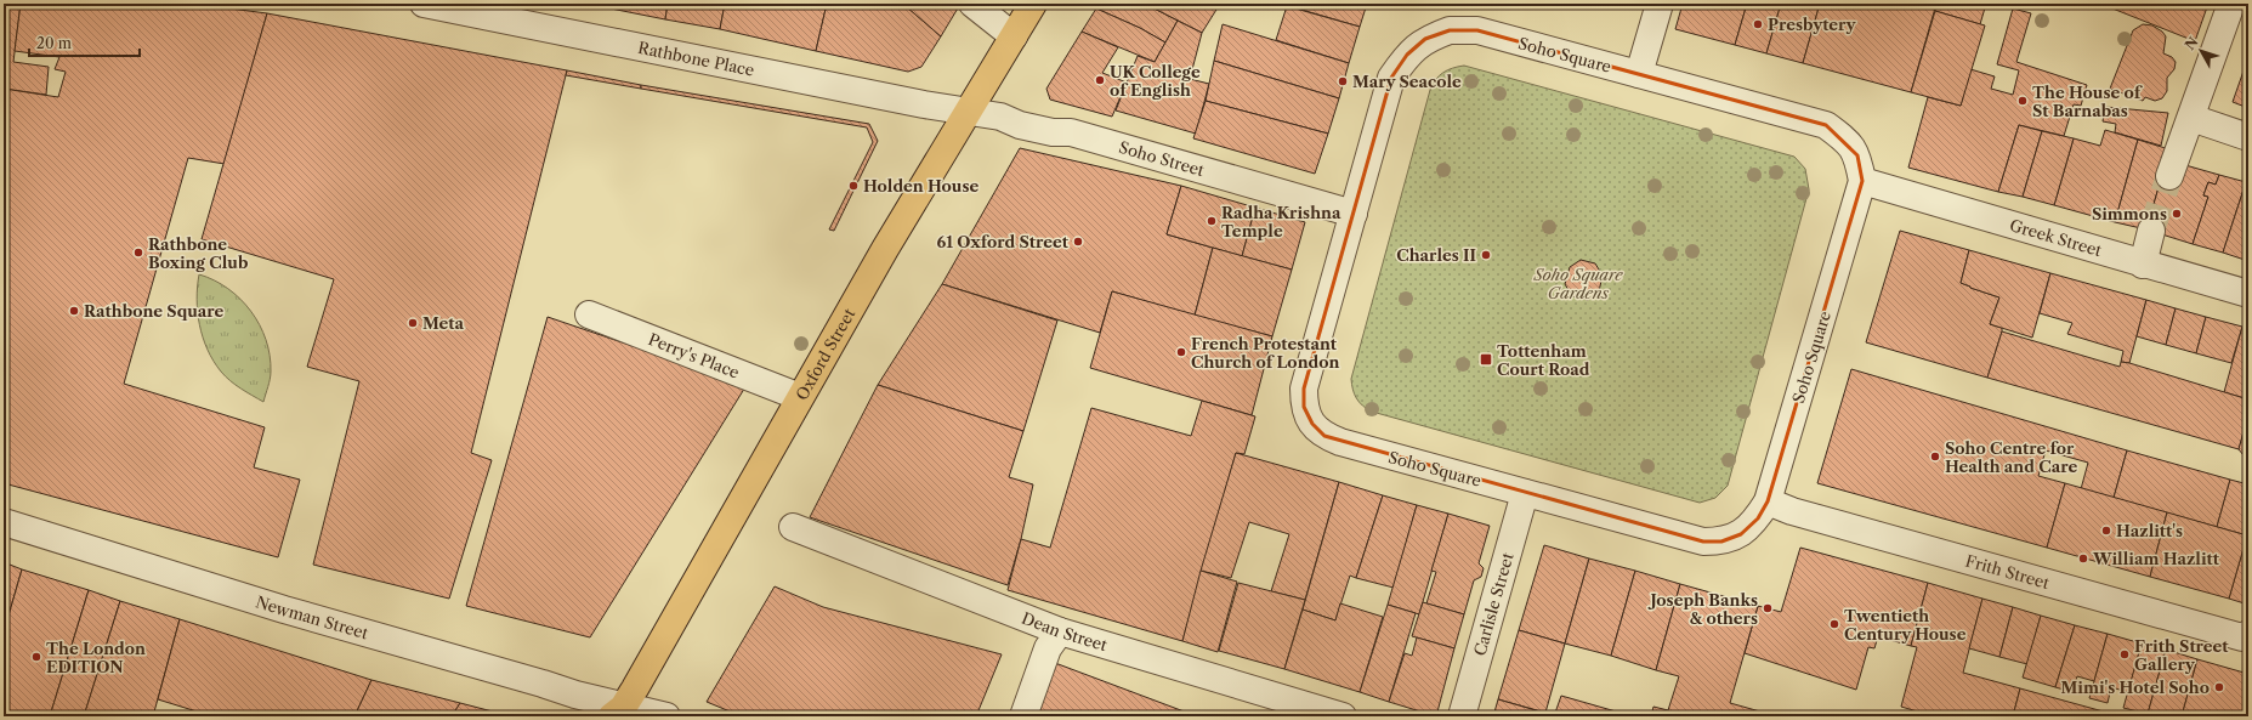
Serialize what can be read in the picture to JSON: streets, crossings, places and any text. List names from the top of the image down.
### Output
{
  "streets": {
    "main road": ["Oxford Street"],
    "street": [
      "Soho Square",
      "Rathbone Place",
      "Soho Street",
      "Greek Street",
      "Perry's Place",
      "Frith Street",
      "Carlisle Street",
      "Newman Street",
      "Dean Street"
    ]
  },
  "crossings": [
    ["Soho Square", "Soho Street"],
    ["Soho Square", "Greek Street"],
    ["Soho Square", "Frith Street"],
    ["Soho Square", "Carlisle Street"],
    ["Rathbone Place", "Soho Street"],
    ["Rathbone Place", "Oxford Street"],
    ["Soho Street", "Oxford Street"],
    ["Oxford Street", "Perry's Place"],
    ["Oxford Street", "Newman Street"]
  ],
  "parks": ["Soho Square Gardens"],
  "places": {
    "other": [
      "Presbytery",
      "UK College of English",
      "Mary Seacole",
      "The House of St Barnabas",
      "Holden House",
      "Simmons",
      "Radha Krishna Temple",
      "61 Oxford Street",
      "Rathbone Boxing Club",
      "Charles II",
      "Rathbone Square",
      "Meta",
      "French Protestant Church of London",
      "Soho Centre for Health and Care",
      "Hazlitt's",
      "William Hazlitt",
      "Joseph Banks & others",
      "Twentieth Century House",
      "Frith Street Gallery",
      "The London EDITION",
      "Mimi's Hotel Soho"
    ],
    "transit": ["Tottenham Court Road"]
  },
  "scale_bar": "20 m",
  "north": "top left"
}
